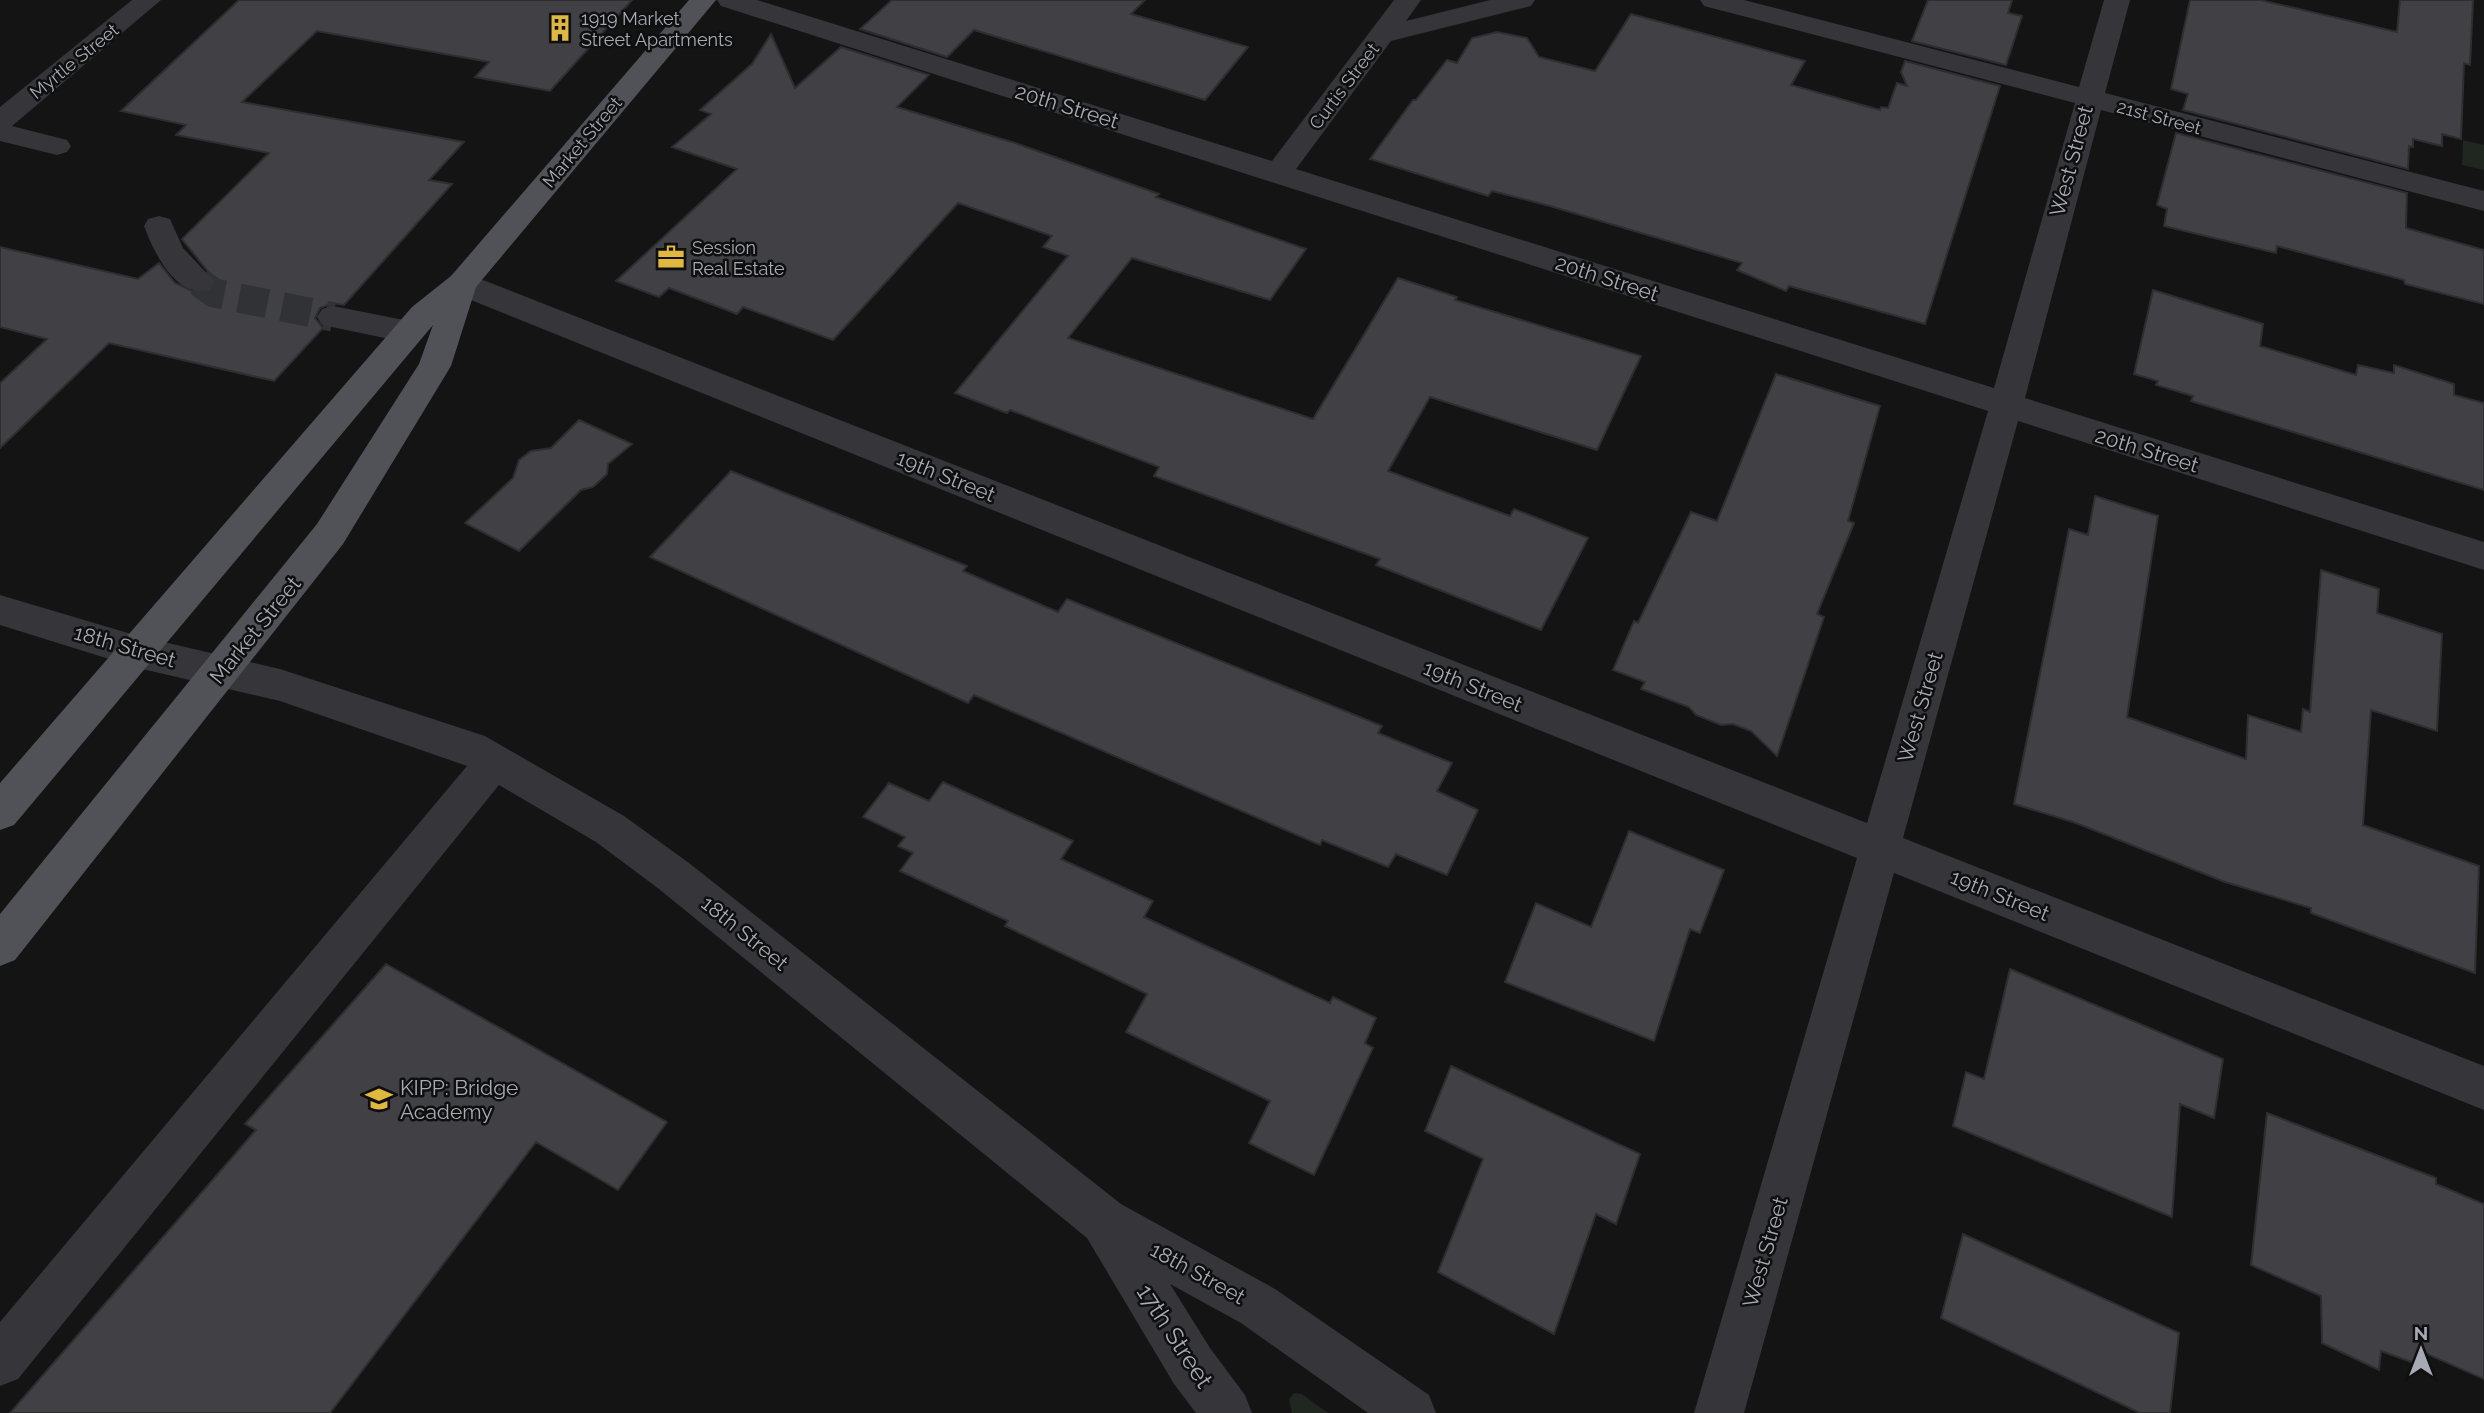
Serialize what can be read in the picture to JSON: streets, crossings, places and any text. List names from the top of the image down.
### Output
{
  "streets": {
    "main road": ["Market Street"],
    "street": [
      "Myrtle Street",
      "Curtis Street",
      "20th Street",
      "21st Street",
      "West Street",
      "19th Street",
      "18th Street",
      "17th Street"
    ]
  },
  "crossings": [
    ["Curtis Street", "20th Street"],
    ["20th Street", "West Street"],
    ["21st Street", "West Street"],
    ["Market Street", "19th Street"],
    ["Market Street", "18th Street"],
    ["West Street", "19th Street"],
    ["18th Street", "17th Street"]
  ],
  "places": {
    "building": ["1919 Market Street Apartments"],
    "office": ["Session Real Estate"],
    "school or university": ["KIPP: Bridge Academy"]
  },
  "north": "top"
}
